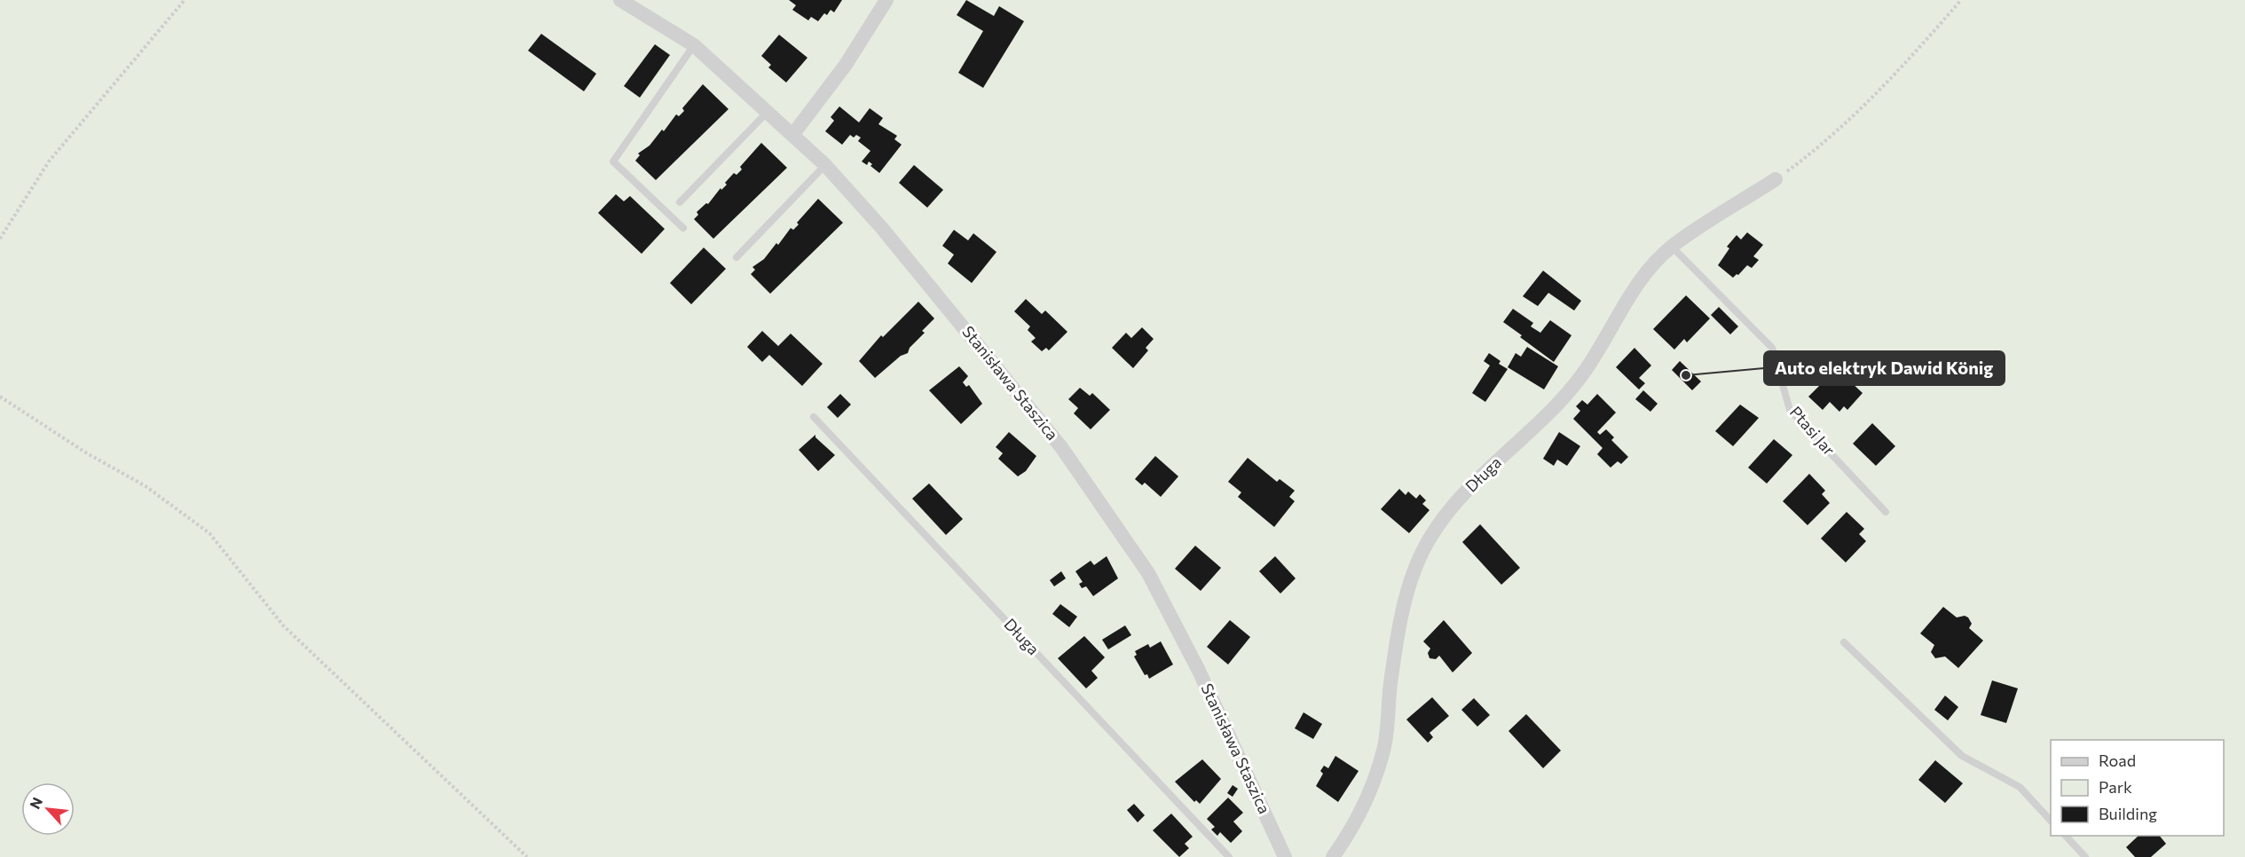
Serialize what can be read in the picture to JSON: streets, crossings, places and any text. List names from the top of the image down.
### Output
{
  "streets": {
    "street": ["Stanisława Staszica", "Długa"],
    "lane": ["Ptasi Jar"]
  },
  "crossings": [
    ["Ptasi Jar", "Długa"]
  ],
  "places": ["Auto elektryk Dawid König"],
  "legend": ["Road", "Park", "Building"],
  "north": "top left"
}
